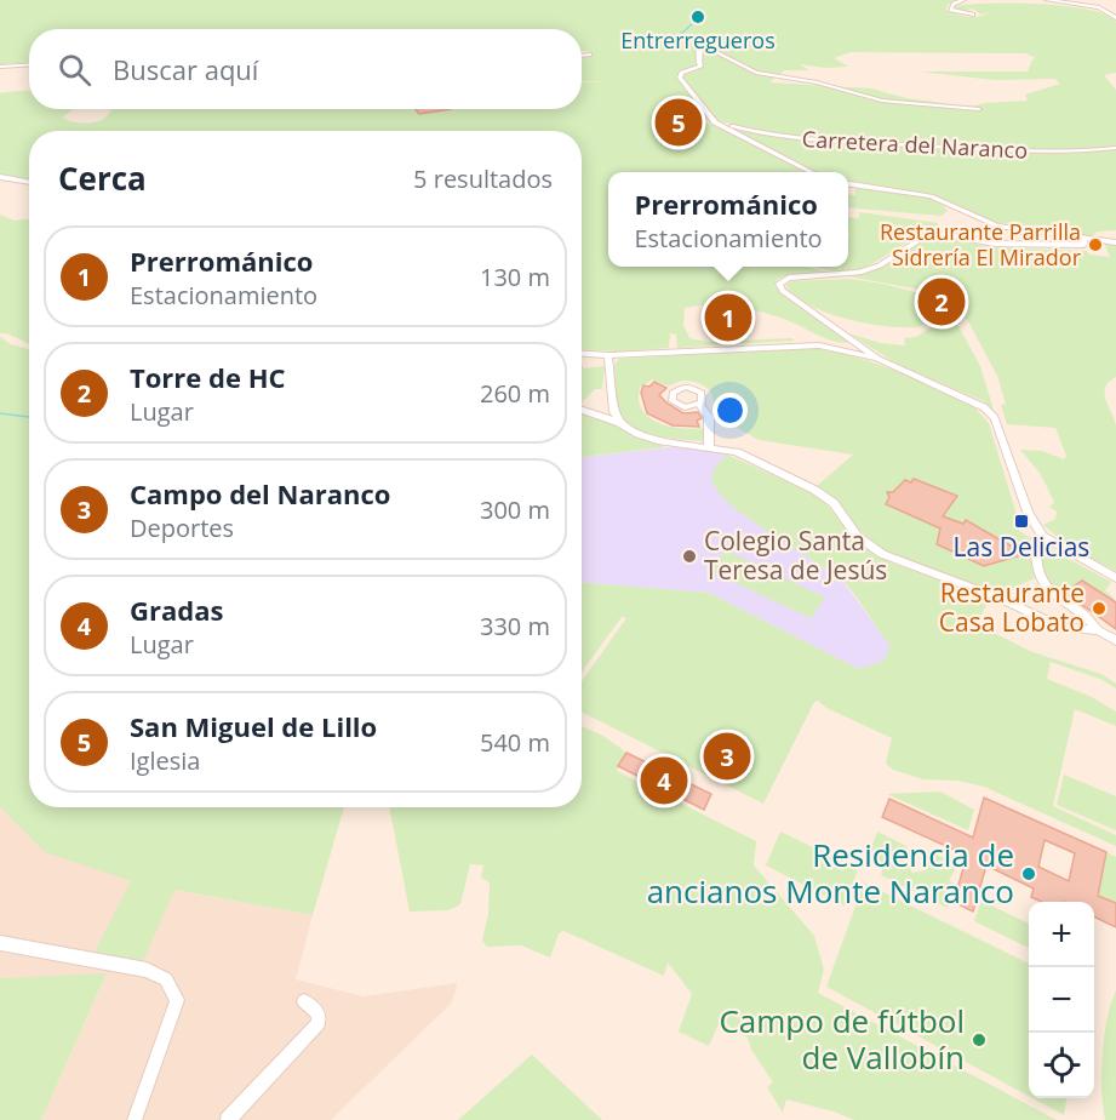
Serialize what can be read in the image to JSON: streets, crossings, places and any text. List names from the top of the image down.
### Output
{
  "streets": {
    "street": ["Carretera del Naranco"]
  },
  "places": {
    "other": [
      "Entrerregueros",
      "Restaurante Parrilla Sidrería El Mirador",
      "Colegio Santa Teresa de Jesús",
      "Restaurante Casa Lobato",
      "Residencia de ancianos Monte Naranco",
      "Campo de fútbol de Vallobín"
    ],
    "transit": ["Las Delicias"]
  },
  "page": {
    "search": "Buscar aquí",
    "pins": [
      "5",
      "2",
      "1",
      "3",
      "4"
    ],
    "heading": ["Cerca", "5 resultados"],
    "popup": ["Prerrománico", "Estacionamiento"],
    "list": [
      {
        "mark": "1",
        "name": "Prerrománico",
        "note": "Estacionamiento",
        "value": "130 m"
      },
      {
        "mark": "2",
        "name": "Torre de HC",
        "note": "Lugar",
        "value": "260 m"
      },
      {
        "mark": "3",
        "name": "Campo del Naranco",
        "note": "Deportes",
        "value": "300 m"
      },
      {
        "mark": "4",
        "name": "Gradas",
        "note": "Lugar",
        "value": "330 m"
      },
      {
        "mark": "5",
        "name": "San Miguel de Lillo",
        "note": "Iglesia",
        "value": "540 m"
      }
    ],
    "map_buttons": ["+", "−"]
  }
}
